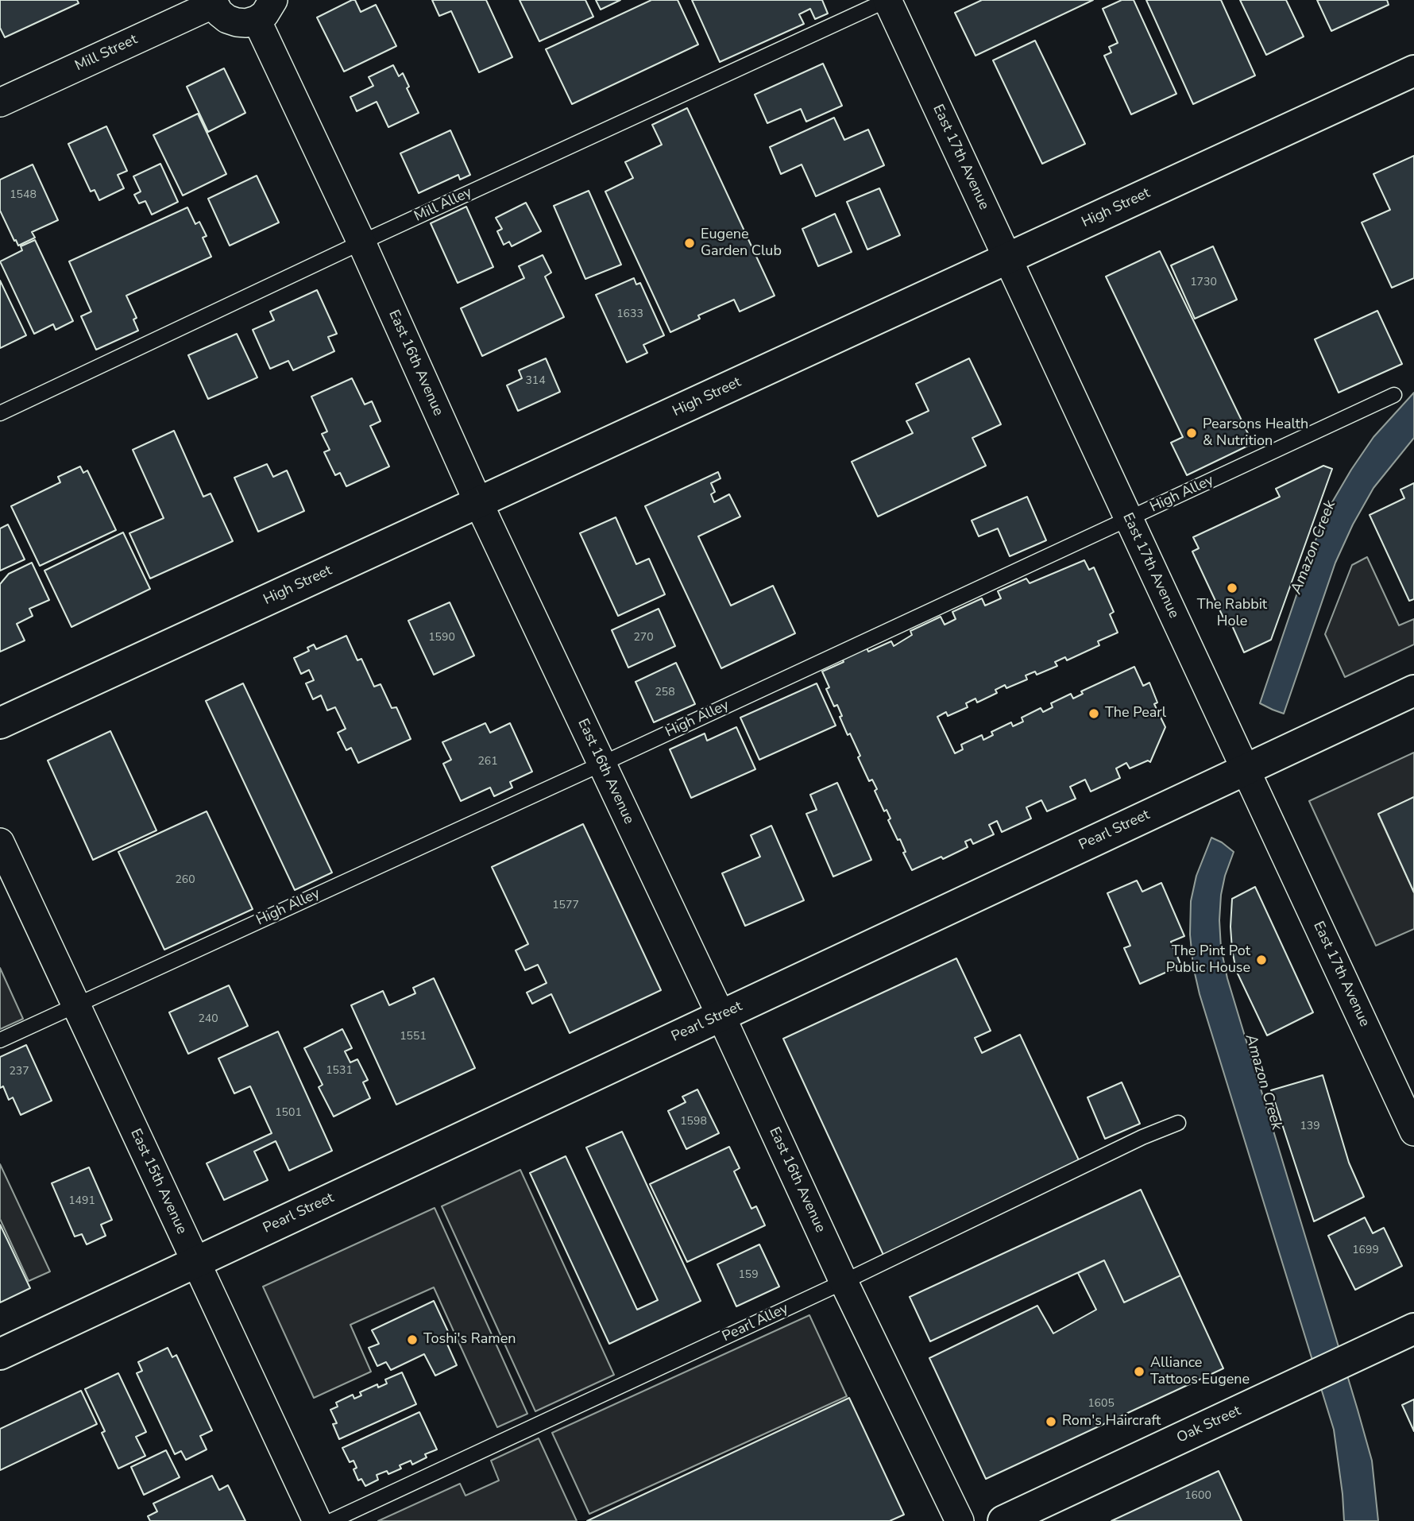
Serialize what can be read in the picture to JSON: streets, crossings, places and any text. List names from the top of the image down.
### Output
{
  "streets": {
    "main road": ["High Street", "Pearl Street", "Oak Street"],
    "street": [
      "Mill Street",
      "East 17th Avenue",
      "East 16th Avenue",
      "East 15th Avenue"
    ],
    "lane": ["Mill Alley", "High Alley", "Pearl Alley"]
  },
  "crossings": [
    ["East 17th Avenue", "Mill Alley"],
    ["East 17th Avenue", "High Street"],
    ["East 17th Avenue", "High Alley"],
    ["East 17th Avenue", "Pearl Street"],
    ["Mill Alley", "East 16th Avenue"],
    ["High Street", "East 16th Avenue"],
    ["East 16th Avenue", "High Alley"],
    ["East 16th Avenue", "Pearl Street"],
    ["East 16th Avenue", "Pearl Alley"],
    ["High Alley", "East 15th Avenue"],
    ["Pearl Street", "East 15th Avenue"]
  ],
  "water": ["Amazon Creek"],
  "places": [
    "Eugene Garden Club",
    "Pearsons Health & Nutrition",
    "The Rabbit Hole",
    "The Pearl",
    "The Pint Pot Public House",
    "Toshi's Ramen",
    "Alliance Tattoos Eugene",
    "Rom's Haircraft"
  ],
  "house_numbers": [
    "1548",
    "1730",
    "1633",
    "314",
    "1590",
    "270",
    "258",
    "261",
    "260",
    "1577",
    "240",
    "1551",
    "1531",
    "237",
    "1501",
    "1598",
    "139",
    "1491",
    "1699",
    "159",
    "1605",
    "1600"
  ]
}
